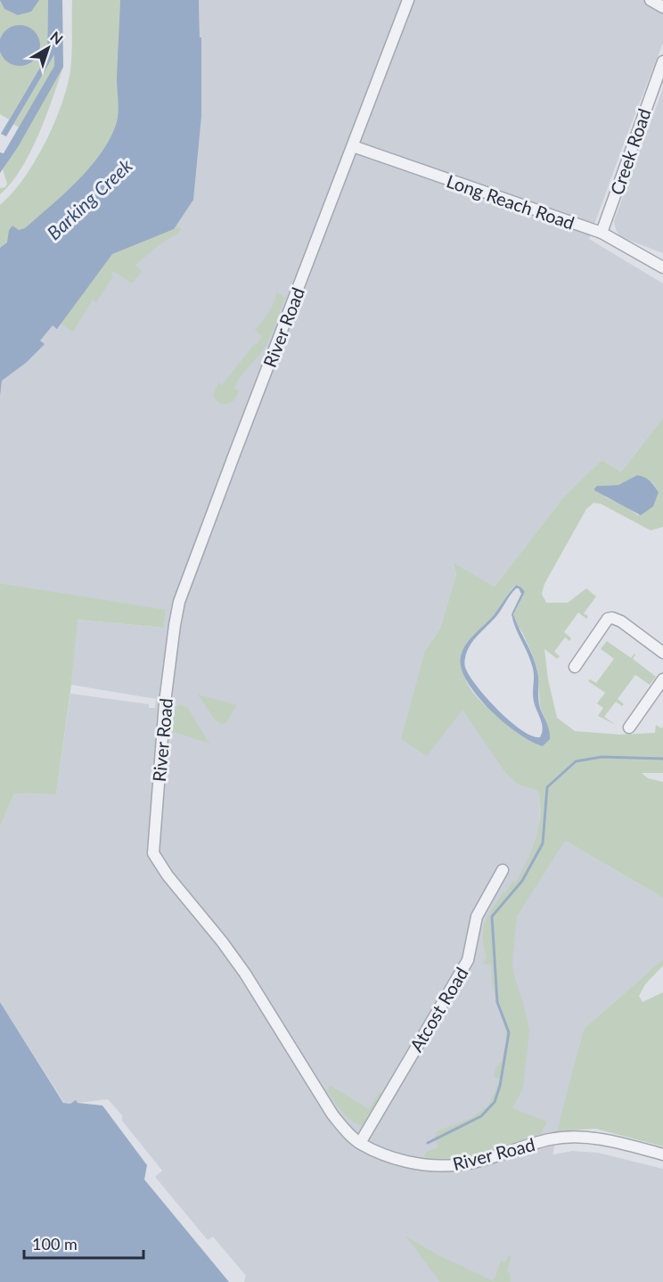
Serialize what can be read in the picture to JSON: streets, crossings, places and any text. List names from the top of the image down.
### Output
{
  "streets": {
    "street": [
      "Creek Road",
      "Long Reach Road",
      "River Road",
      "Atcost Road"
    ]
  },
  "crossings": [
    ["Creek Road", "Long Reach Road"],
    ["Long Reach Road", "River Road"],
    ["River Road", "Atcost Road"]
  ],
  "water": ["Barking Creek"],
  "scale_bar": "100 m",
  "north": "top right"
}
